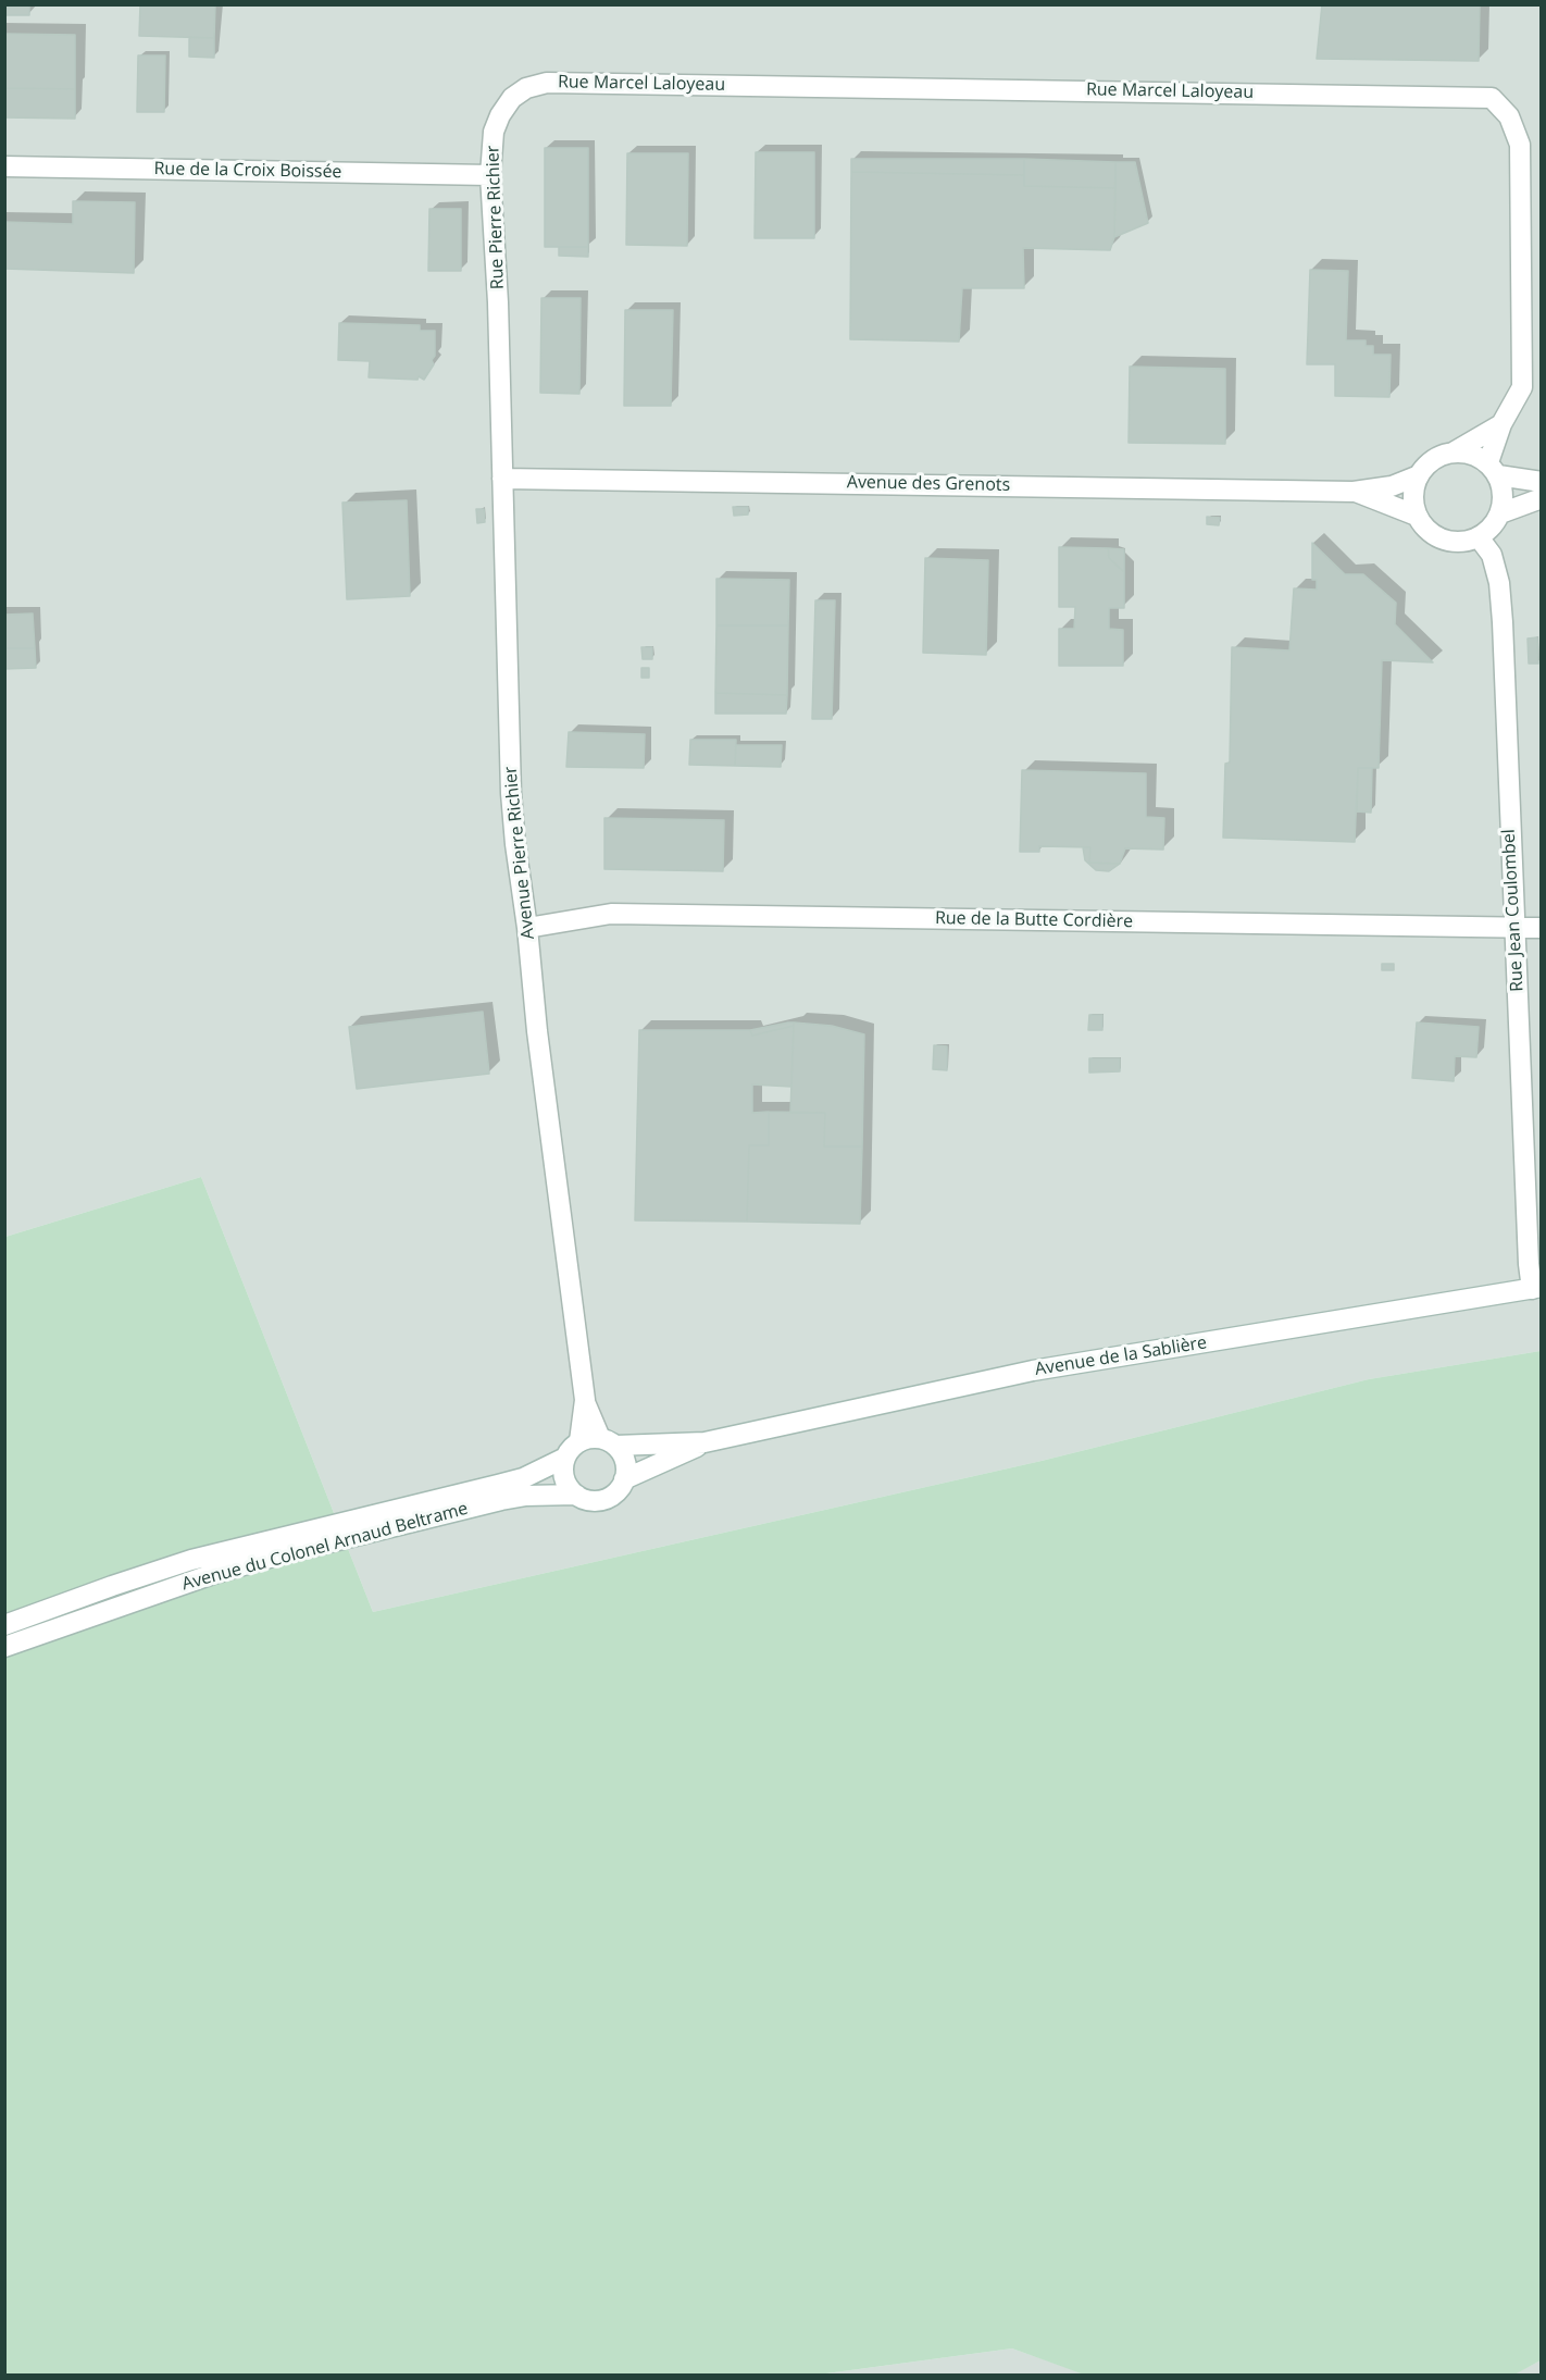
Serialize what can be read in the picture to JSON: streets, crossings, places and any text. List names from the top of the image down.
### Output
{
  "streets": {
    "street": [
      "Rue Marcel Laloyeau",
      "Rue de la Croix Boissée",
      "Rue Pierre Richier",
      "Avenue des Grenots",
      "Avenue Pierre Richier",
      "Rue Jean Coulombel",
      "Rue de la Butte Cordière",
      "Avenue de la Sablière",
      "Avenue du Colonel Arnaud Beltrame"
    ]
  },
  "crossings": [
    ["Rue Marcel Laloyeau", "Rue Pierre Richier"],
    ["Rue Marcel Laloyeau", "Avenue des Grenots"],
    ["Rue Marcel Laloyeau", "Rue Jean Coulombel"],
    ["Rue de la Croix Boissée", "Rue Pierre Richier"],
    ["Rue Pierre Richier", "Avenue Pierre Richier"],
    ["Avenue des Grenots", "Avenue Pierre Richier"],
    ["Avenue des Grenots", "Rue Jean Coulombel"],
    ["Avenue Pierre Richier", "Rue de la Butte Cordière"],
    ["Avenue Pierre Richier", "Avenue de la Sablière"],
    ["Avenue Pierre Richier", "Avenue du Colonel Arnaud Beltrame"],
    ["Rue Jean Coulombel", "Rue de la Butte Cordière"],
    ["Rue Jean Coulombel", "Avenue de la Sablière"],
    ["Avenue de la Sablière", "Avenue du Colonel Arnaud Beltrame"]
  ]
}
